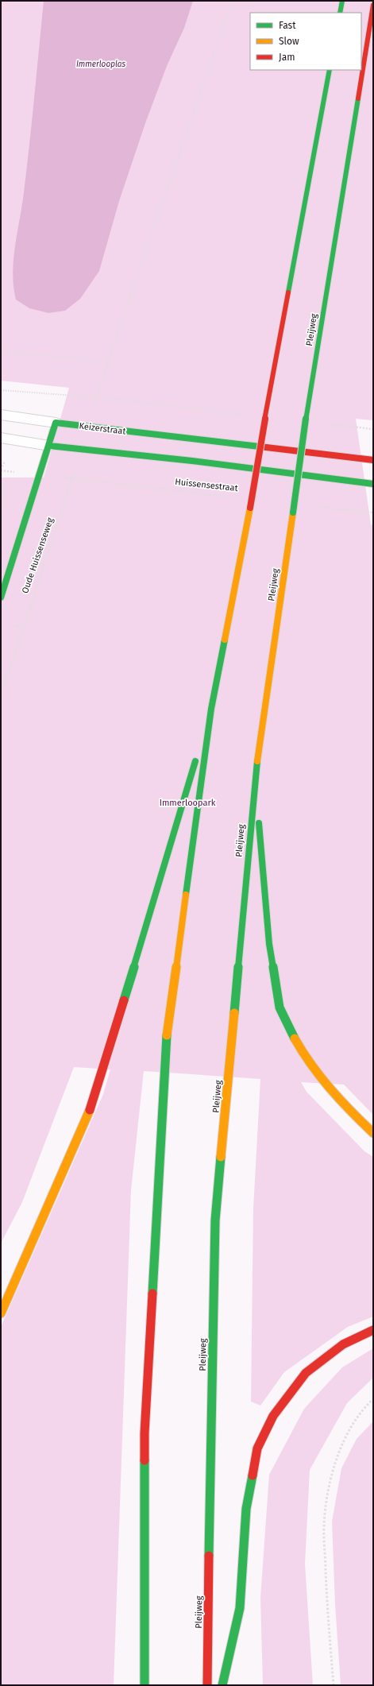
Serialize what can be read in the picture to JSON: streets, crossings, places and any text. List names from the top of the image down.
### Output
{
  "streets": {
    "main road": ["Pleijweg", "Keizerstraat"],
    "path": ["Huissensestraat", "Oude Huissenseweg"]
  },
  "crossings": [
    ["Huissensestraat", "Oude Huissenseweg"]
  ],
  "water": ["Immerlooplas"],
  "parks": ["Immerloopark"],
  "legend": ["Fast", "Slow", "Jam"]
}
